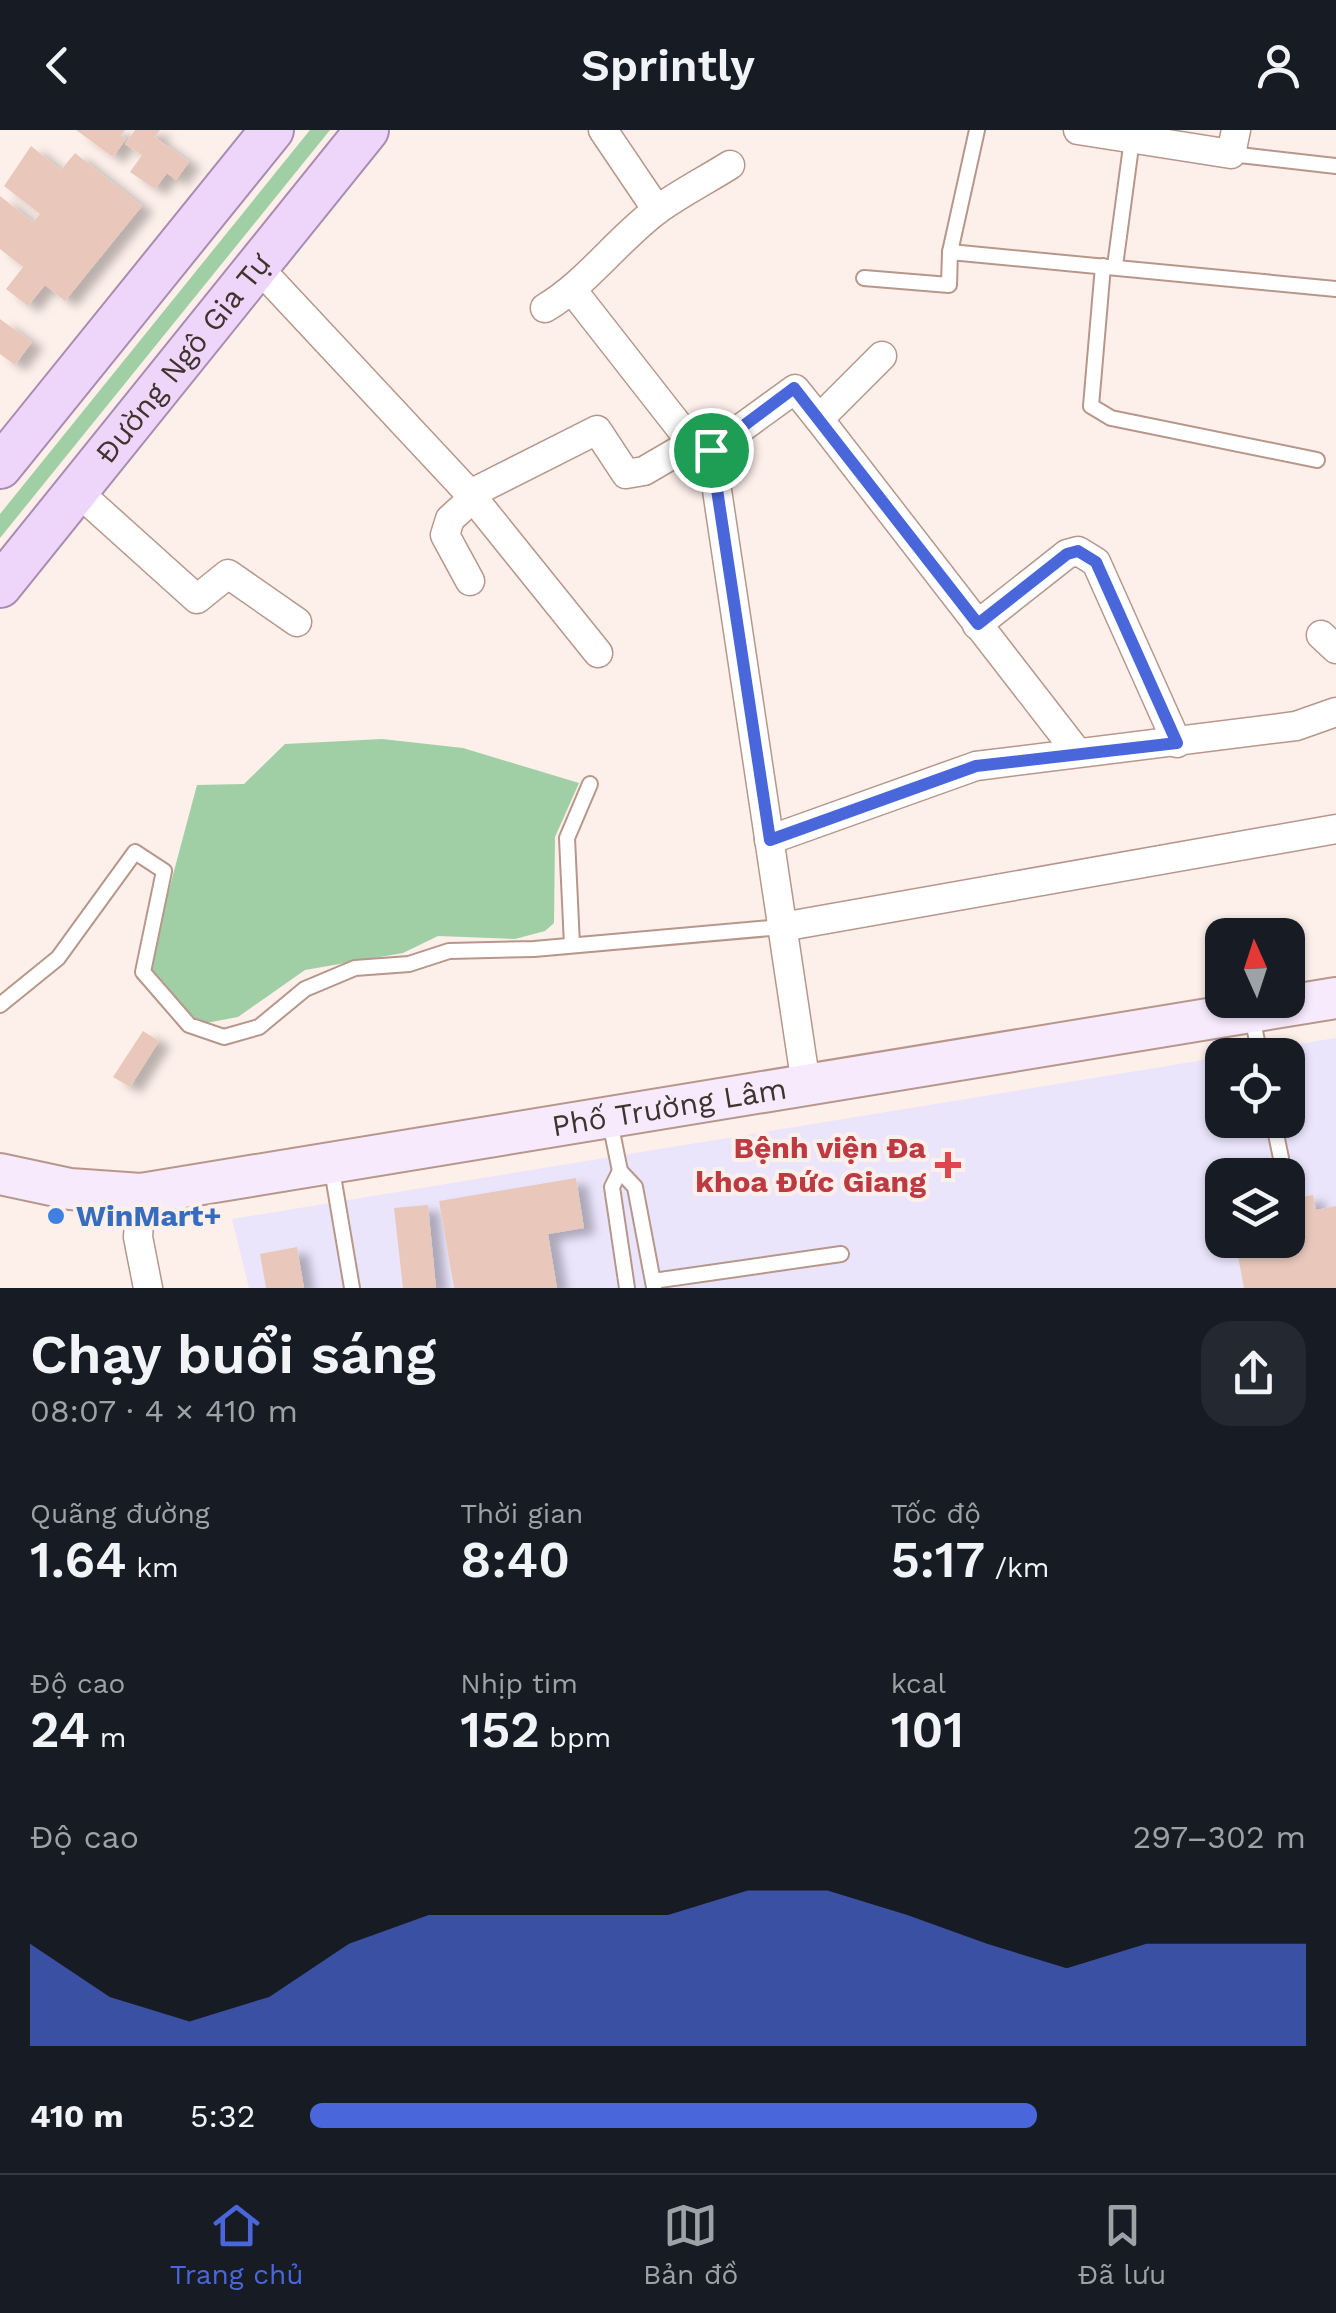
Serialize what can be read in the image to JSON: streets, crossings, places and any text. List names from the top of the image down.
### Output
{
  "streets": {
    "main road": ["Đường Ngô Gia Tự", "Phố Trường Lâm"]
  },
  "places": {
    "health": ["Bệnh viện Đa khoa Đức Giang"],
    "other": ["WinMart+"]
  },
  "north": "top",
  "page": {
    "header": "Sprintly",
    "heading": ["Chạy buổi sáng", "08:07 · 4 × 410 m"],
    "stats": [
      ["Quãng đường", "1.64 km"],
      ["Thời gian", "8:40"],
      ["Tốc độ", "5:17 /km"],
      ["Độ cao", "24 m"],
      ["Nhịp tim", "152 bpm"],
      ["kcal", "101"]
    ],
    "chart": ["Độ cao", "297–302 m"],
    "list": [
      {
        "name": "410 m",
        "note": "5:32"
      }
    ],
    "tabs": ["Trang chủ", "Bản đồ", "Đã lưu"]
  }
}
